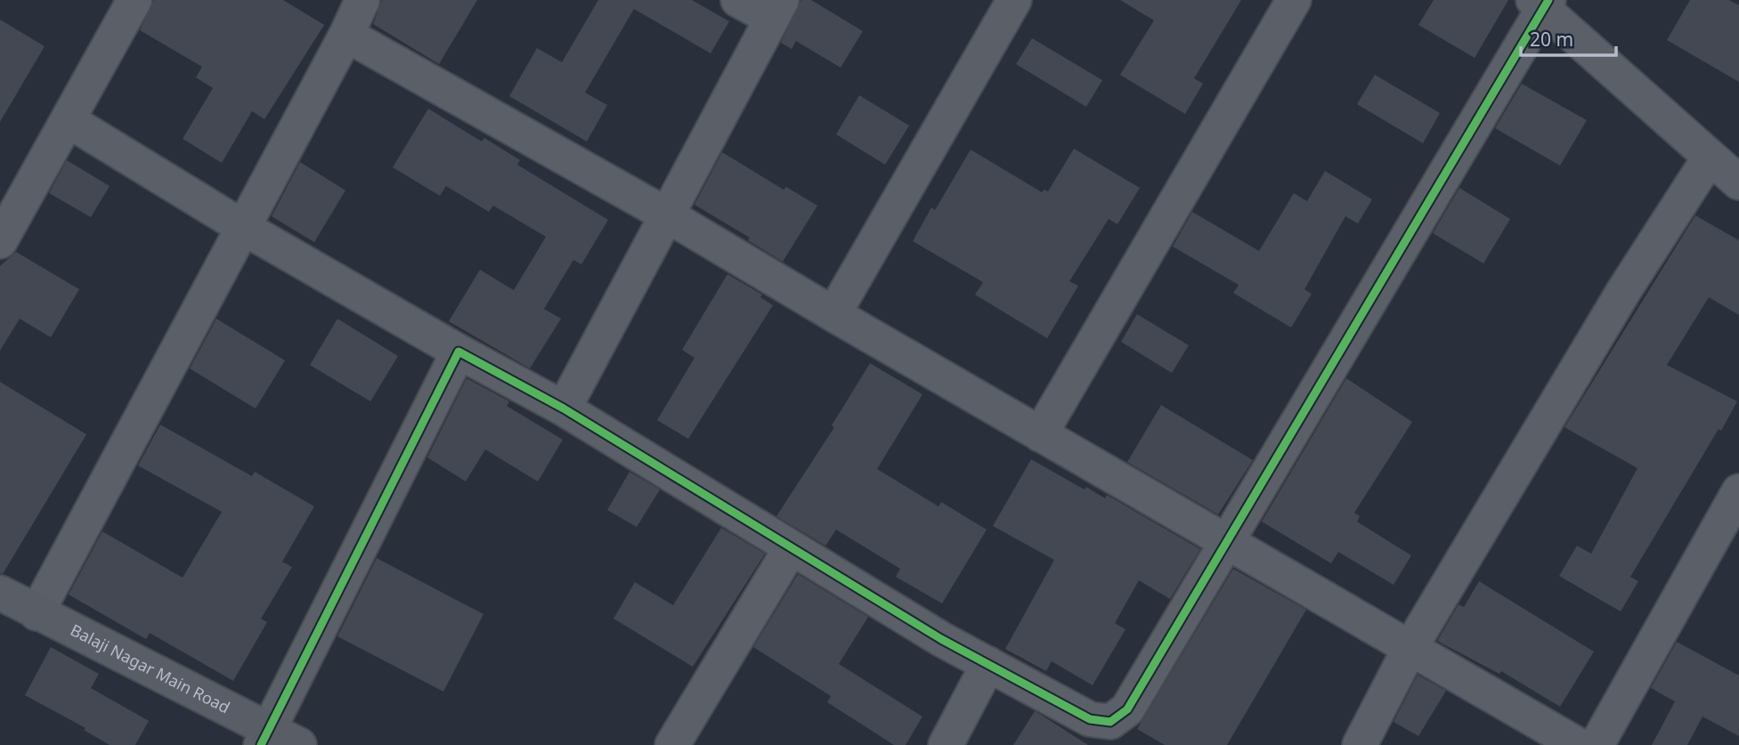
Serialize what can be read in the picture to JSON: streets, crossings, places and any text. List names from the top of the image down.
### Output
{
  "streets": {
    "main road": ["Balaji Nagar Main Road"]
  },
  "scale_bar": "20 m"
}
